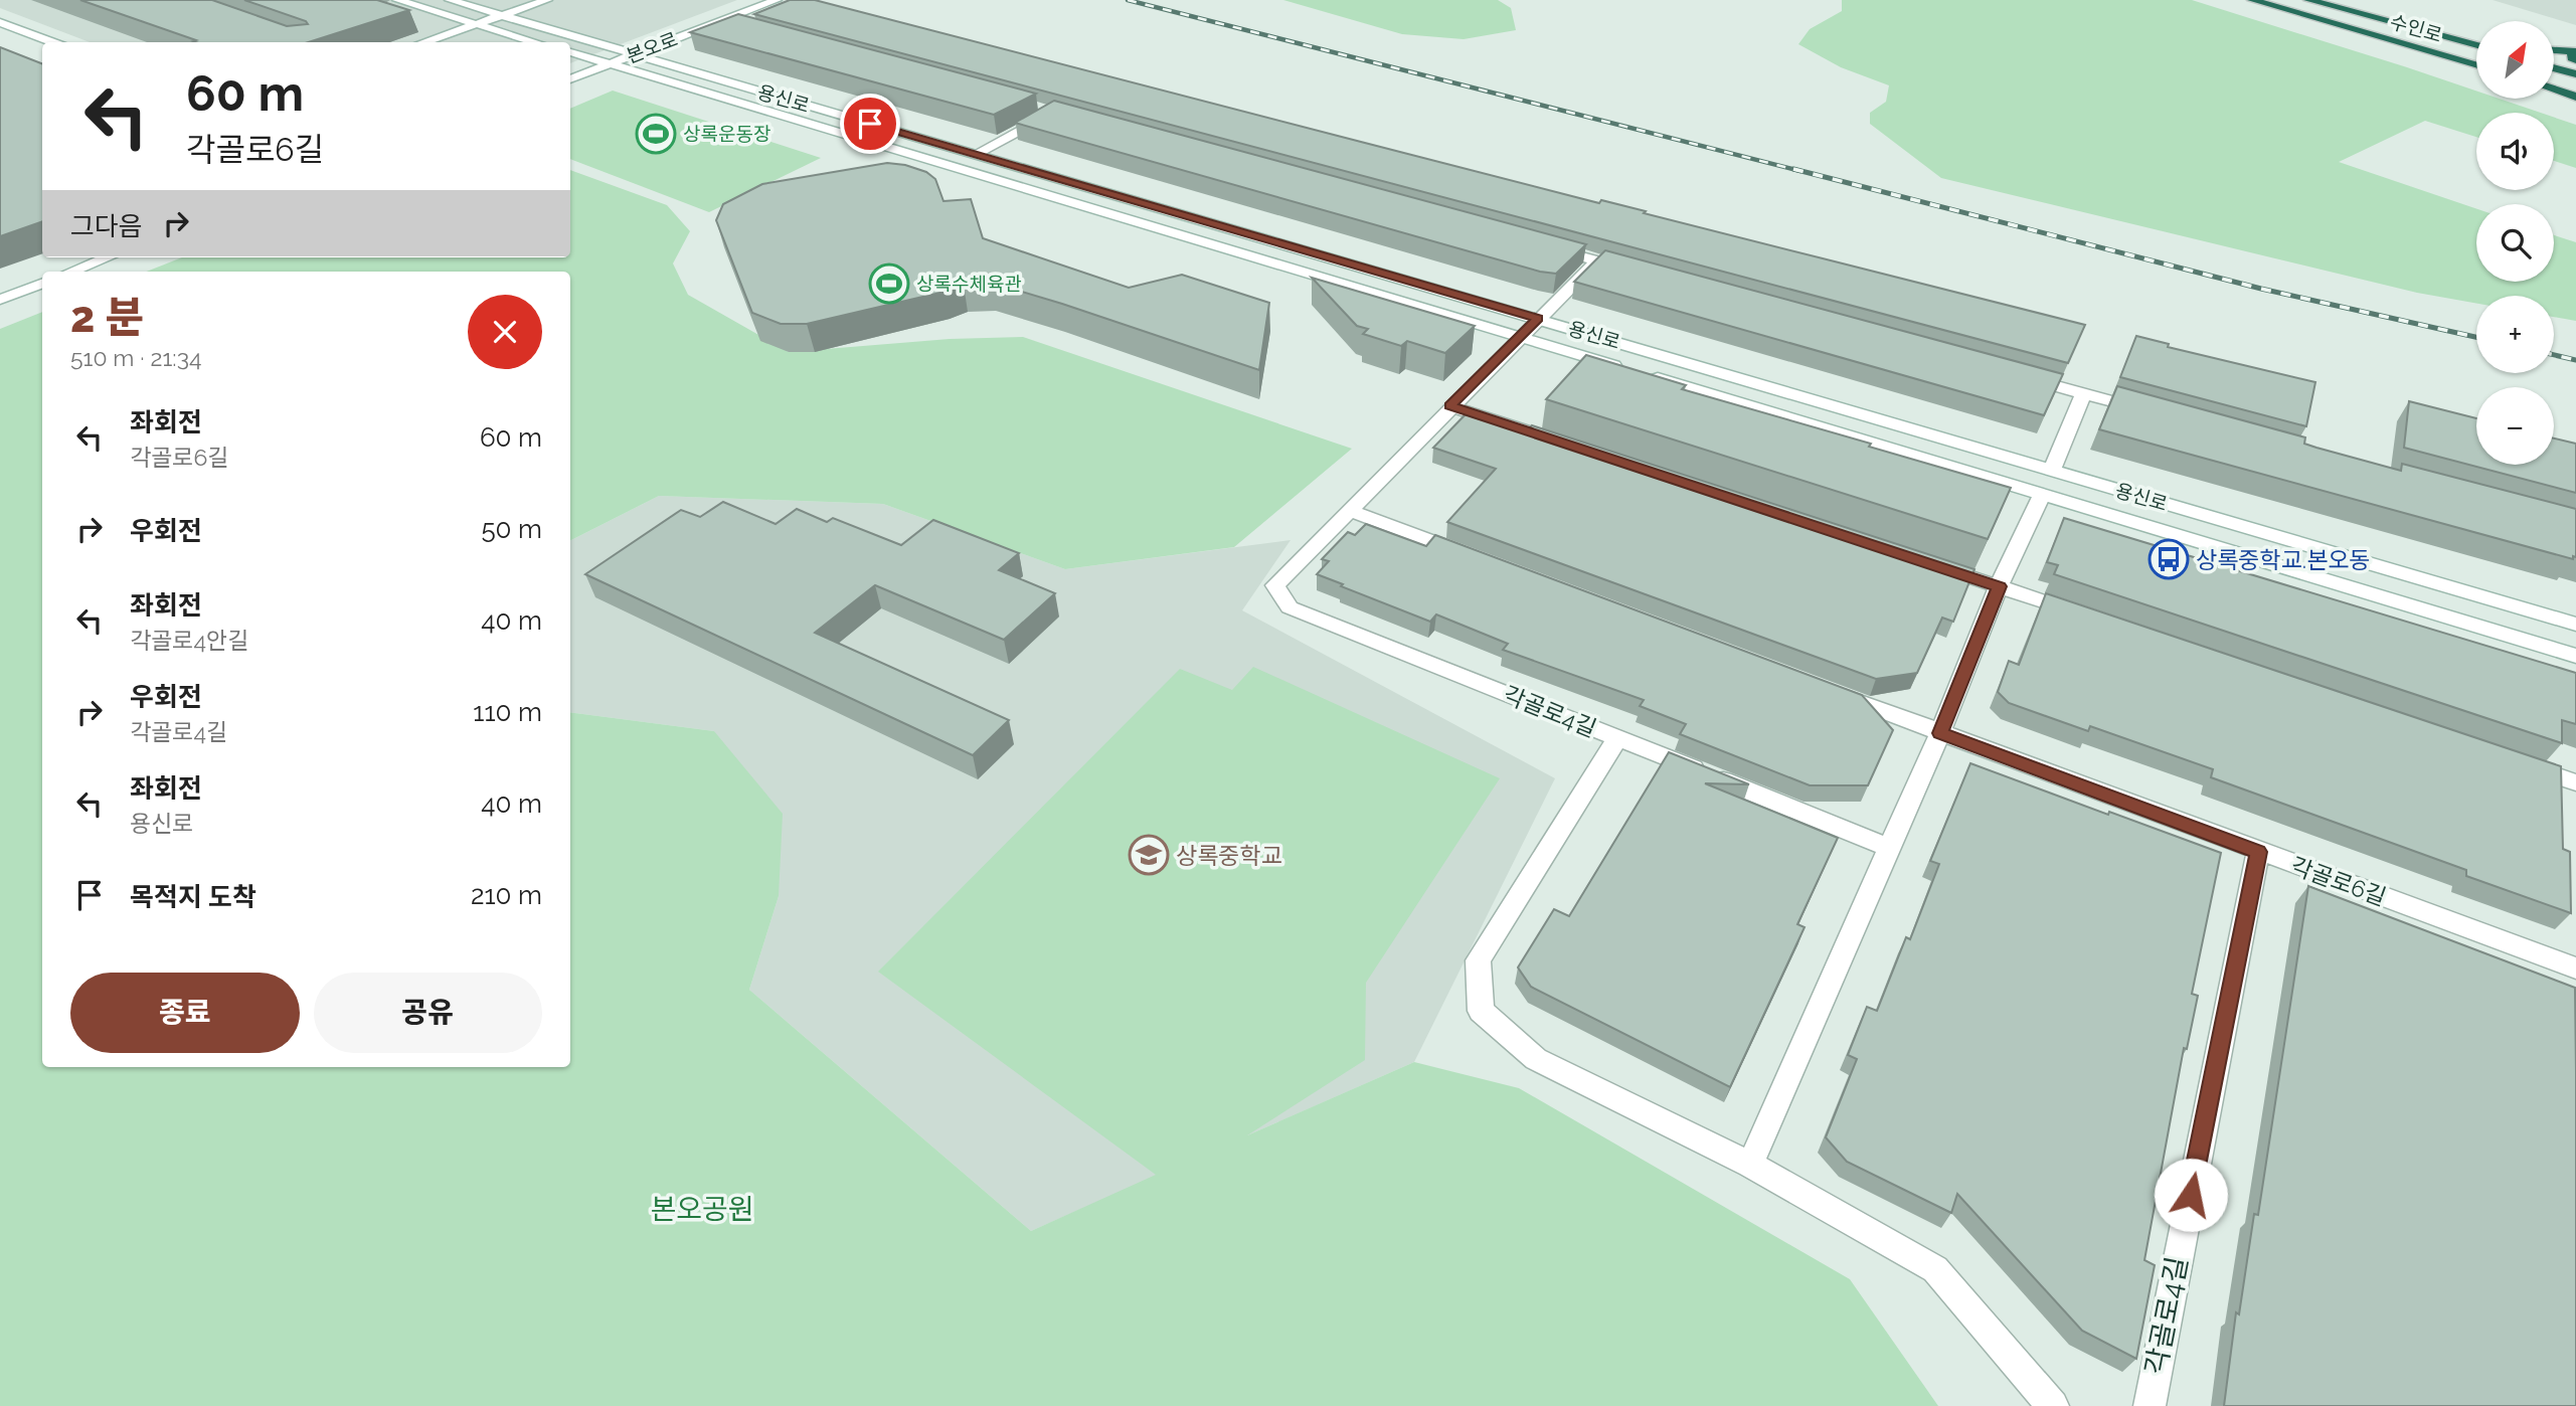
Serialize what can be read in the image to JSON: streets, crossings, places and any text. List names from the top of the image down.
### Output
{
  "streets": {
    "highway": ["수인로"],
    "street": [
      "본오로",
      "용신로",
      "각골로4길",
      "각골로6길"
    ]
  },
  "crossings": [
    ["본오로", "용신로"],
    ["용신로", "각골로4길"],
    ["각골로4길", "각골로6길"]
  ],
  "parks": ["본오공원"],
  "places": {
    "sports": ["상록운동장", "상록수체육관"],
    "bus stop": ["상록중학교.본오동"],
    "school or university": ["상록중학교"]
  },
  "north": "top right",
  "page": {
    "map_buttons": ["+", "−"],
    "turn": ["60 m", "각골로6길"],
    "then": "그다음",
    "heading": ["2 분", "510 m · 21:34"],
    "list": [
      {
        "name": "좌회전",
        "note": "각골로6길",
        "value": "60 m"
      },
      {
        "name": "우회전",
        "value": "50 m"
      },
      {
        "name": "좌회전",
        "note": "각골로4안길",
        "value": "40 m"
      },
      {
        "name": "우회전",
        "note": "각골로4길",
        "value": "110 m"
      },
      {
        "name": "좌회전",
        "note": "용신로",
        "value": "40 m"
      },
      {
        "name": "목적지 도착",
        "value": "210 m"
      }
    ],
    "buttons": ["종료", "공유"]
  }
}
